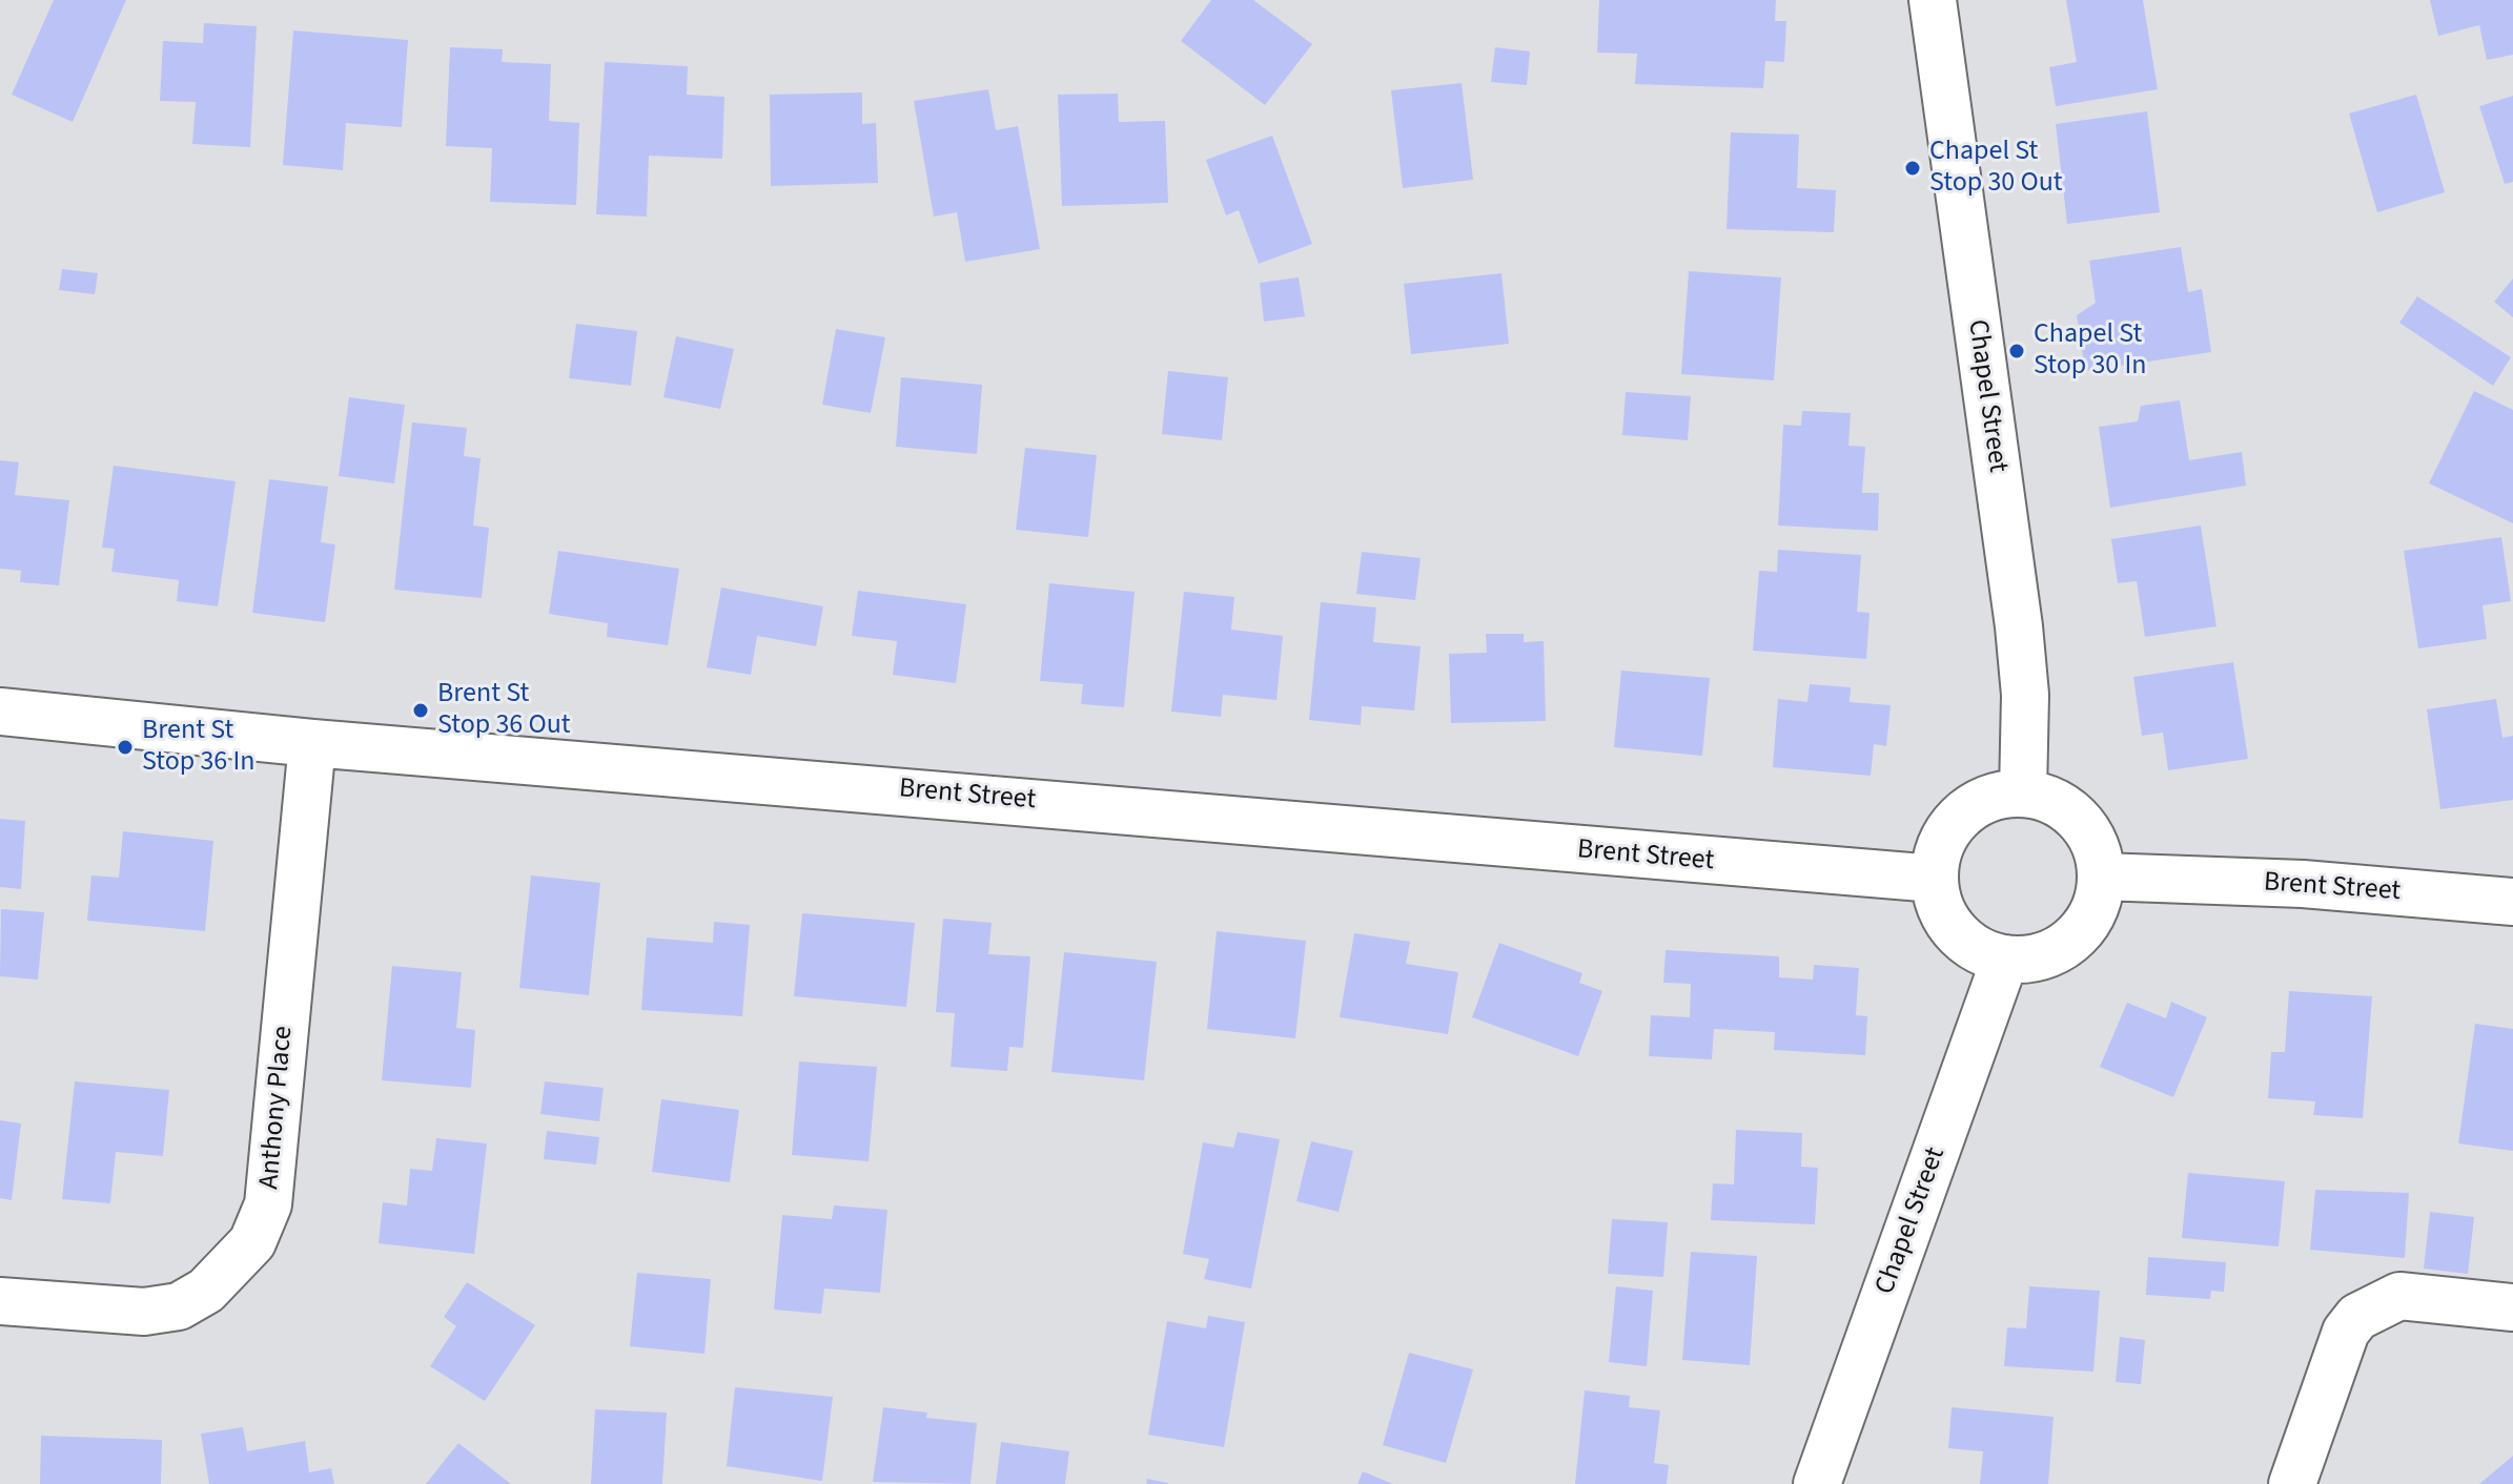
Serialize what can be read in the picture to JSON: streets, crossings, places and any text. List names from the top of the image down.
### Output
{
  "streets": {
    "street": ["Chapel Street", "Brent Street", "Anthony Place"]
  },
  "crossings": [
    ["Chapel Street", "Brent Street"],
    ["Brent Street", "Anthony Place"]
  ],
  "places": [
    "Chapel St Stop 30 Out",
    "Chapel St Stop 30 In",
    "Brent St Stop 36 Out",
    "Brent St Stop 36 In"
  ]
}
